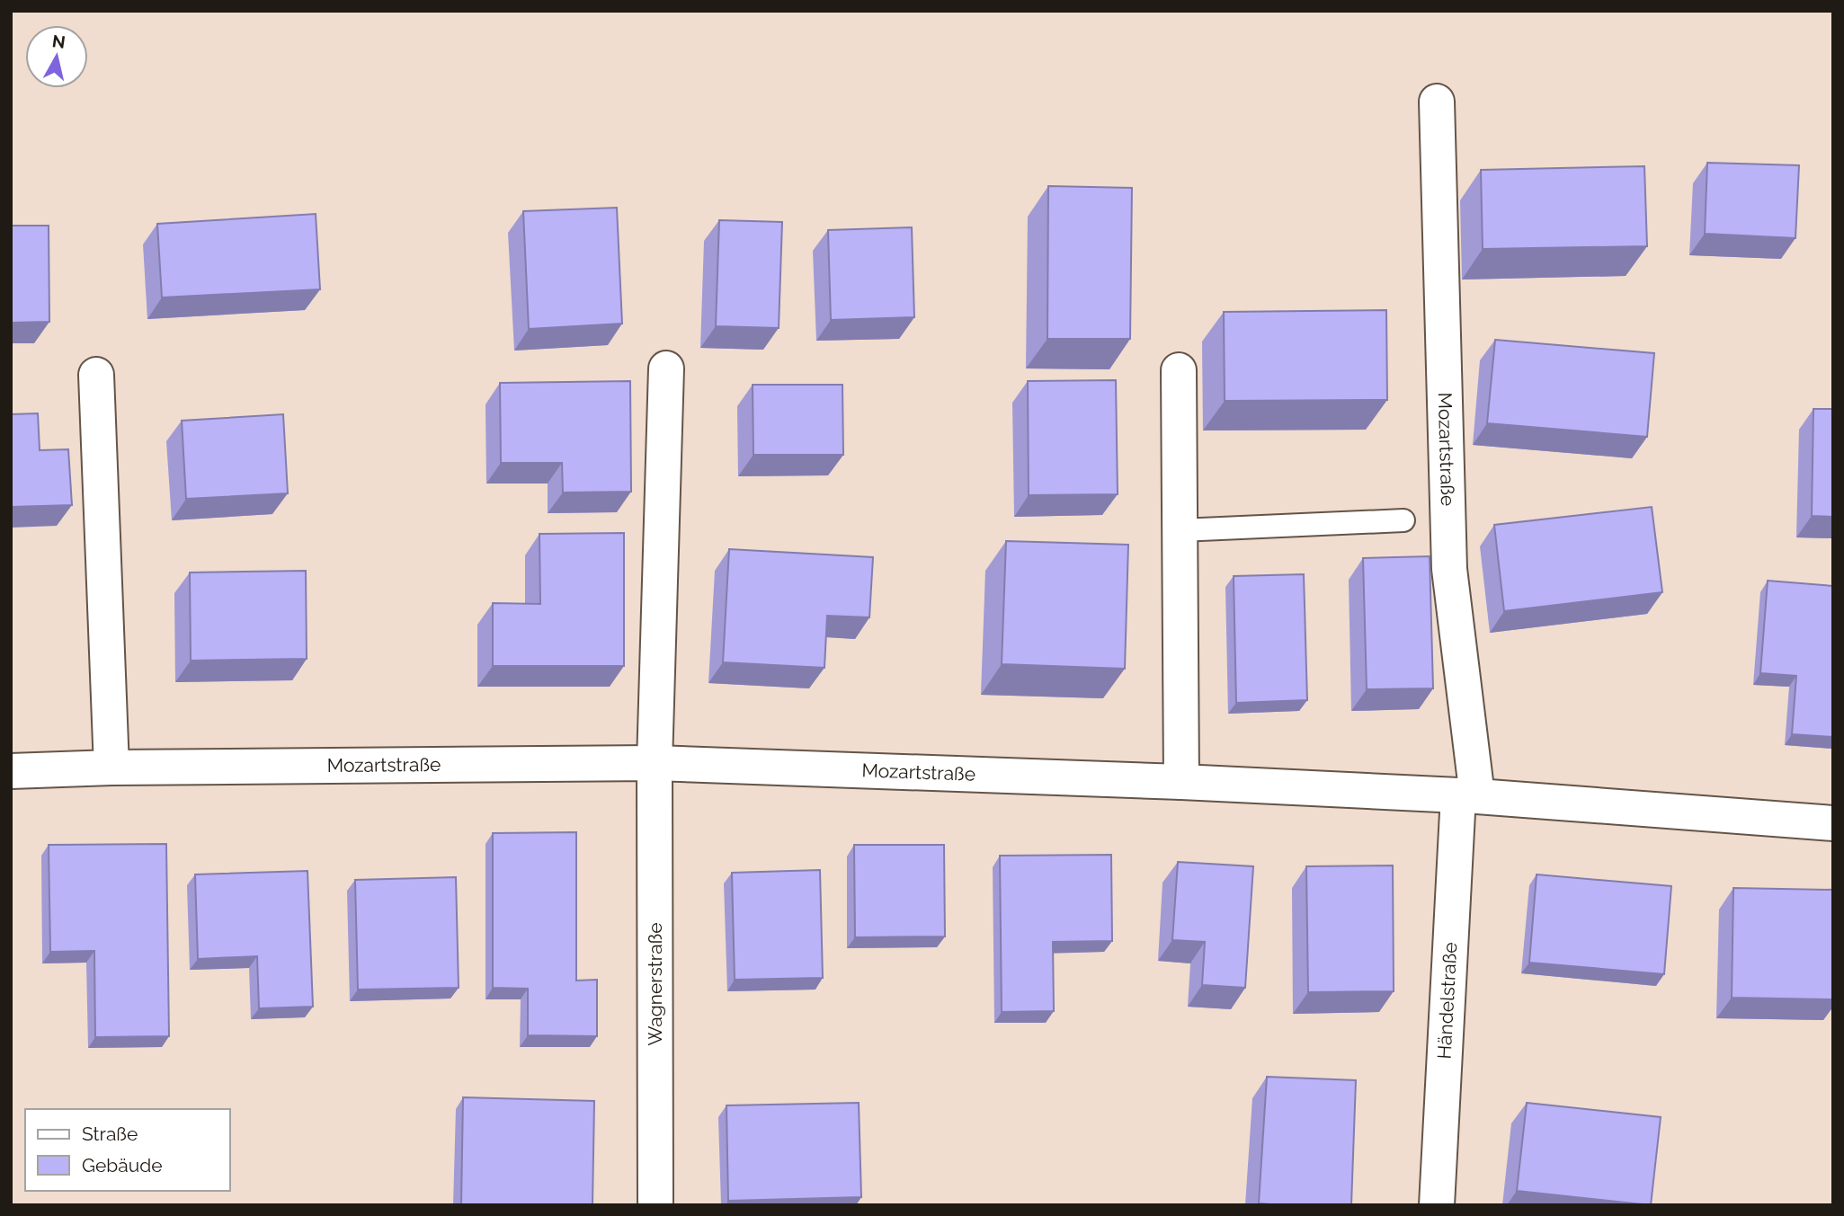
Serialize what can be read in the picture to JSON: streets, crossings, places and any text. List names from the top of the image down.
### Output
{
  "streets": {
    "street": ["Mozartstraße", "Wagnerstraße", "Händelstraße"]
  },
  "crossings": [
    ["Mozartstraße", "Wagnerstraße"],
    ["Mozartstraße", "Händelstraße"]
  ],
  "legend": ["Straße", "Gebäude"],
  "north": "top"
}
